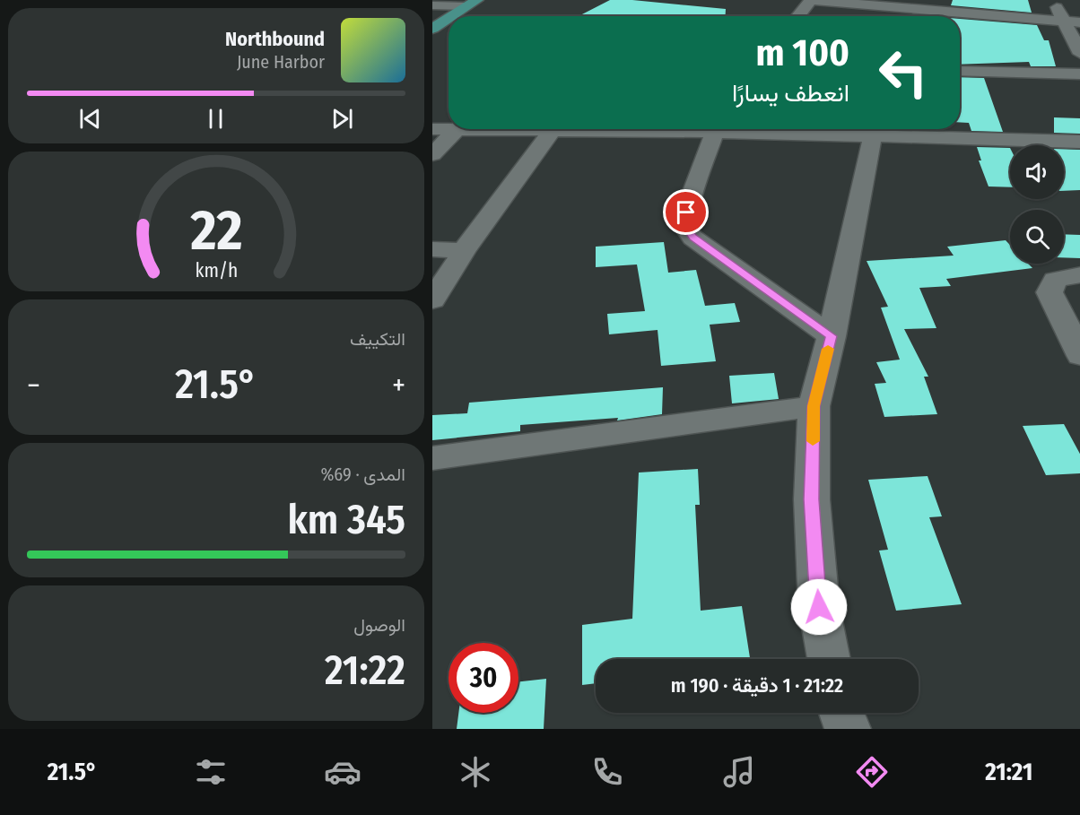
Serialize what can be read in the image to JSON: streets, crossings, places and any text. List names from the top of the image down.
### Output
{
  "page": {
    "turn": ["100 m", "انعطف يسارًا"],
    "song": ["Northbound", "June Harbor"],
    "tile": [
      "التكييف",
      ["المدى · 69%", "345 km"],
      ["الوصول", "21:22"]
    ],
    "heat": ["−", "21.5°", "+"],
    "limit": "30",
    "trip": "21:22 · 1 دقيقة · 190 m",
    "tabs": ["21:21", "21.5°"],
    "gauge": ["22", "km/h"]
  }
}
